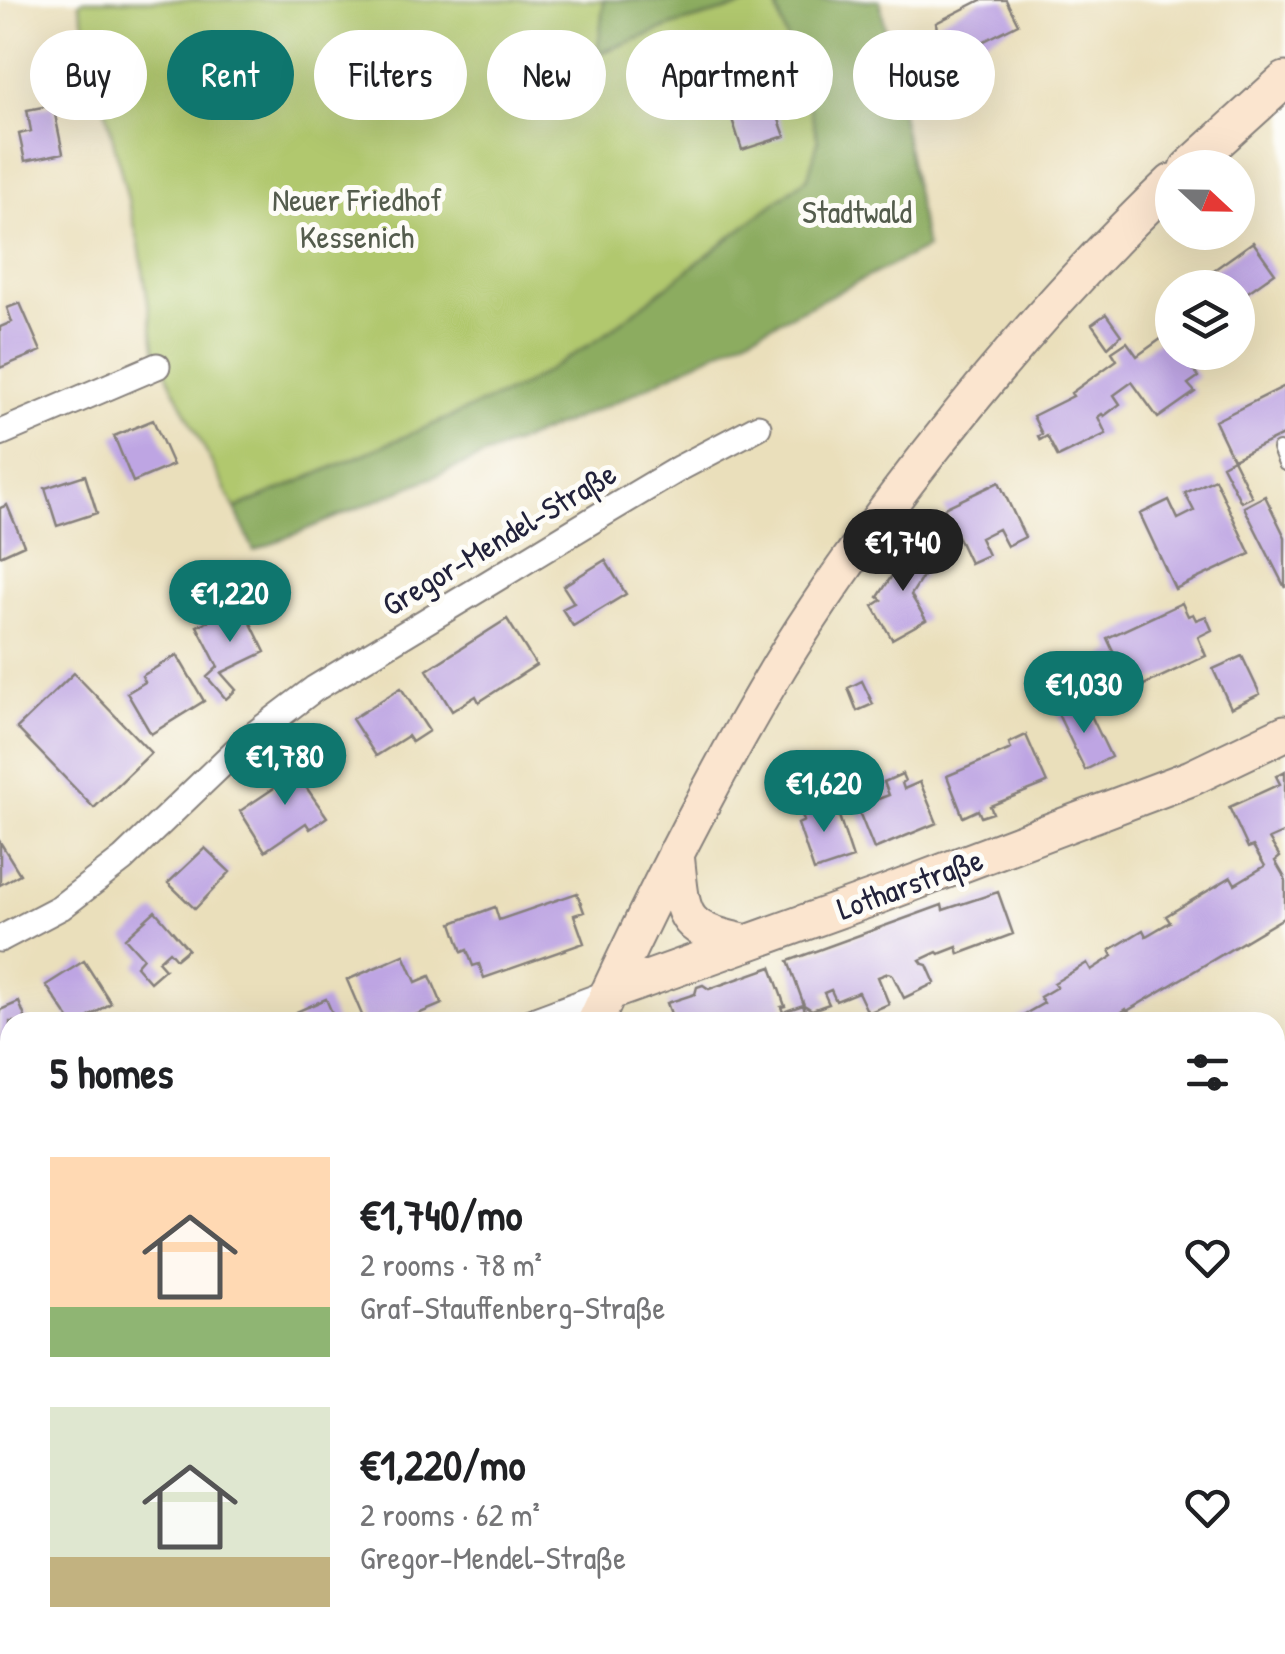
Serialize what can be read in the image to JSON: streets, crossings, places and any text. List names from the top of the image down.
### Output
{
  "streets": {
    "street": ["Gregor-Mendel-Straße", "Lotharstraße"]
  },
  "parks": ["Neuer Friedhof Kessenich", "Stadtwald"],
  "north": "right",
  "page": {
    "chip": [
      "Buy",
      "Rent",
      "Filters",
      "New",
      "Apartment",
      "House"
    ],
    "price": [
      "€1,740",
      "€1,220",
      "€1,030",
      "€1,780",
      "€1,620"
    ],
    "heading": "5 homes",
    "list": [
      {
        "name": "€1,740/mo",
        "note": "2 rooms · 78 m² · Graf-Stauffenberg-Straße"
      },
      {
        "name": "€1,220/mo",
        "note": "2 rooms · 62 m² · Gregor-Mendel-Straße"
      }
    ]
  }
}
